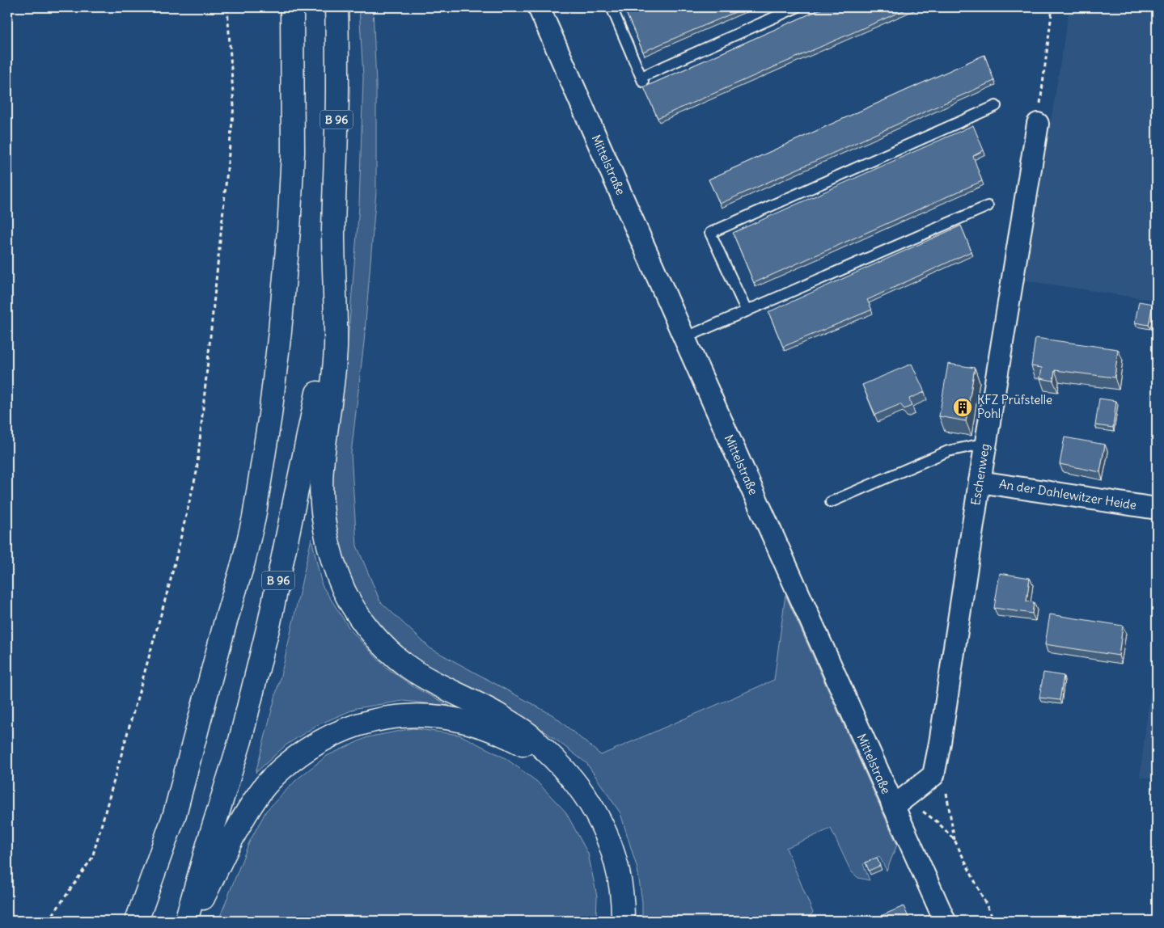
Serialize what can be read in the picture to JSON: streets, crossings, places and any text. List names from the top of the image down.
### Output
{
  "streets": {
    "highway": ["B 96"],
    "street": ["Mittelstraße", "Eschenweg", "An der Dahlewitzer Heide"]
  },
  "crossings": [
    ["Eschenweg", "An der Dahlewitzer Heide"]
  ],
  "places": {
    "building": ["KFZ Prüfstelle Pohl"]
  }
}
